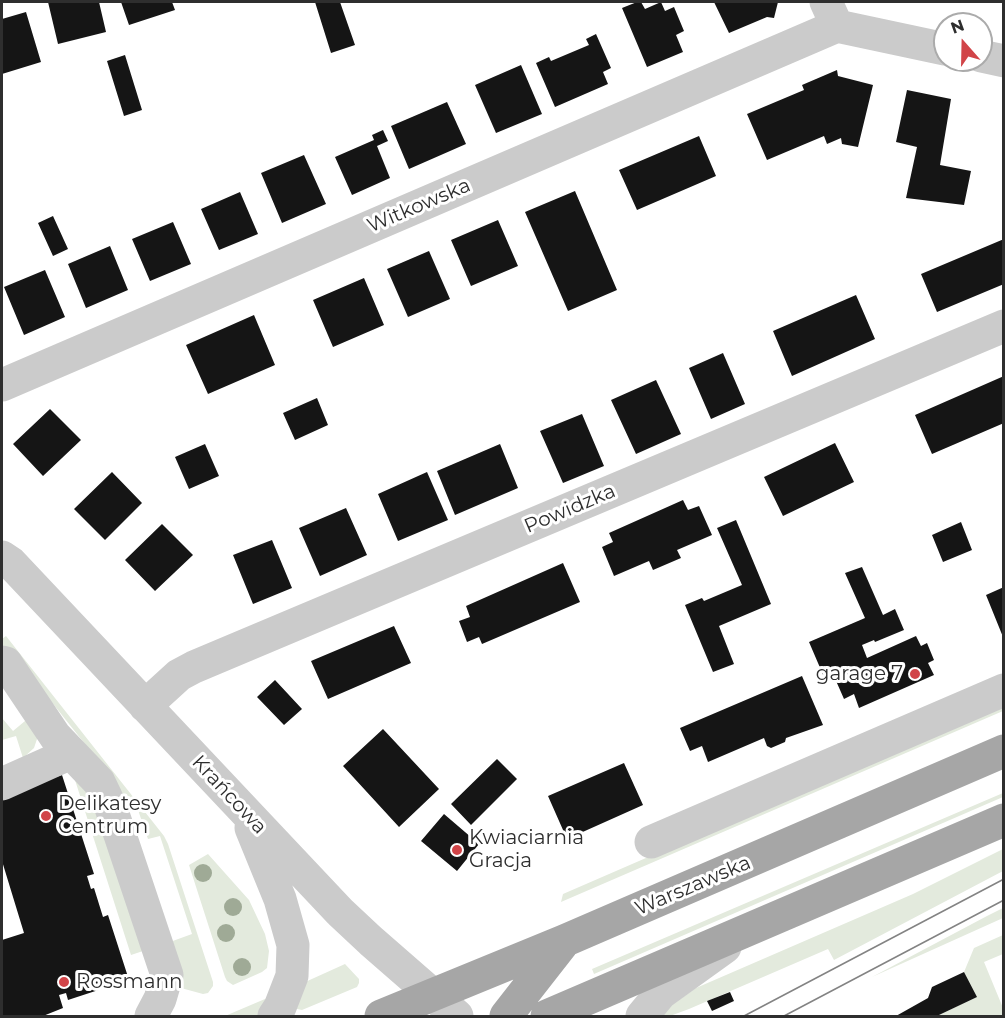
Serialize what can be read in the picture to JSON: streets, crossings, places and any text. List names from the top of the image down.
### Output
{
  "streets": {
    "main road": ["Warszawska"],
    "street": ["Witkowska", "Powidzka", "Krańcowa"]
  },
  "crossings": [
    ["Powidzka", "Krańcowa"],
    ["Krańcowa", "Warszawska"]
  ],
  "places": [
    "garage 7",
    "Delikatesy Centrum",
    "Kwiaciarnia Gracja",
    "Rossmann"
  ],
  "north": "top"
}
